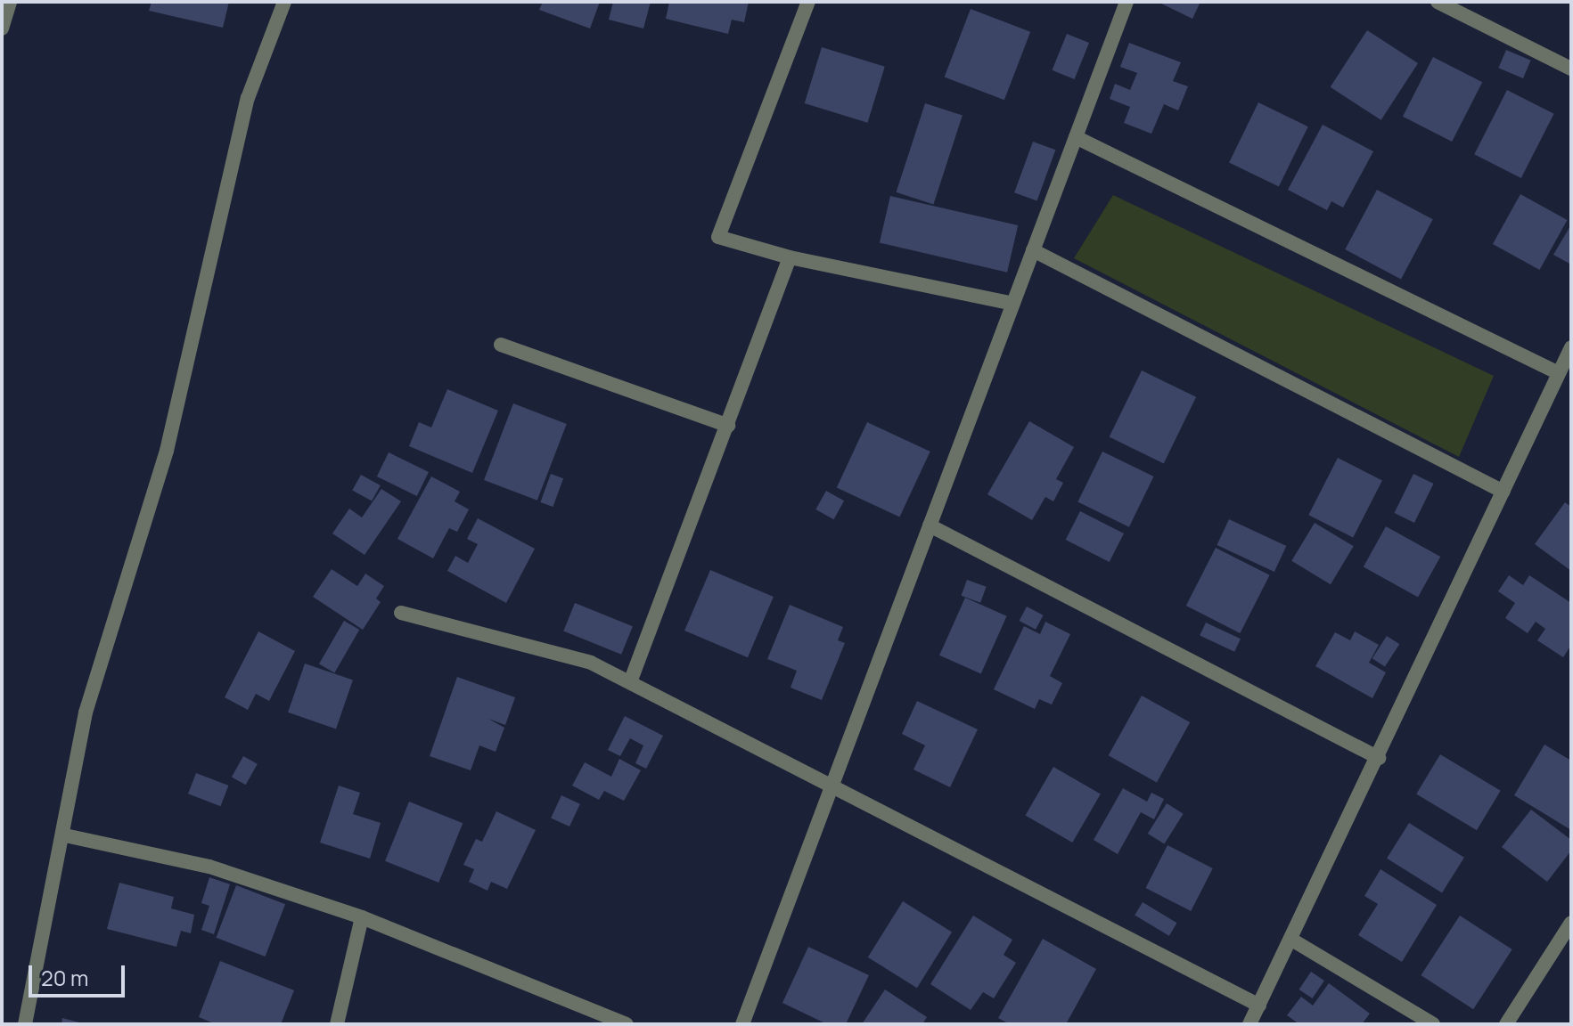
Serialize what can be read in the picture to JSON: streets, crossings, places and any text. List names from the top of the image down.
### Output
{
  "scale_bar": "20 m"
}
